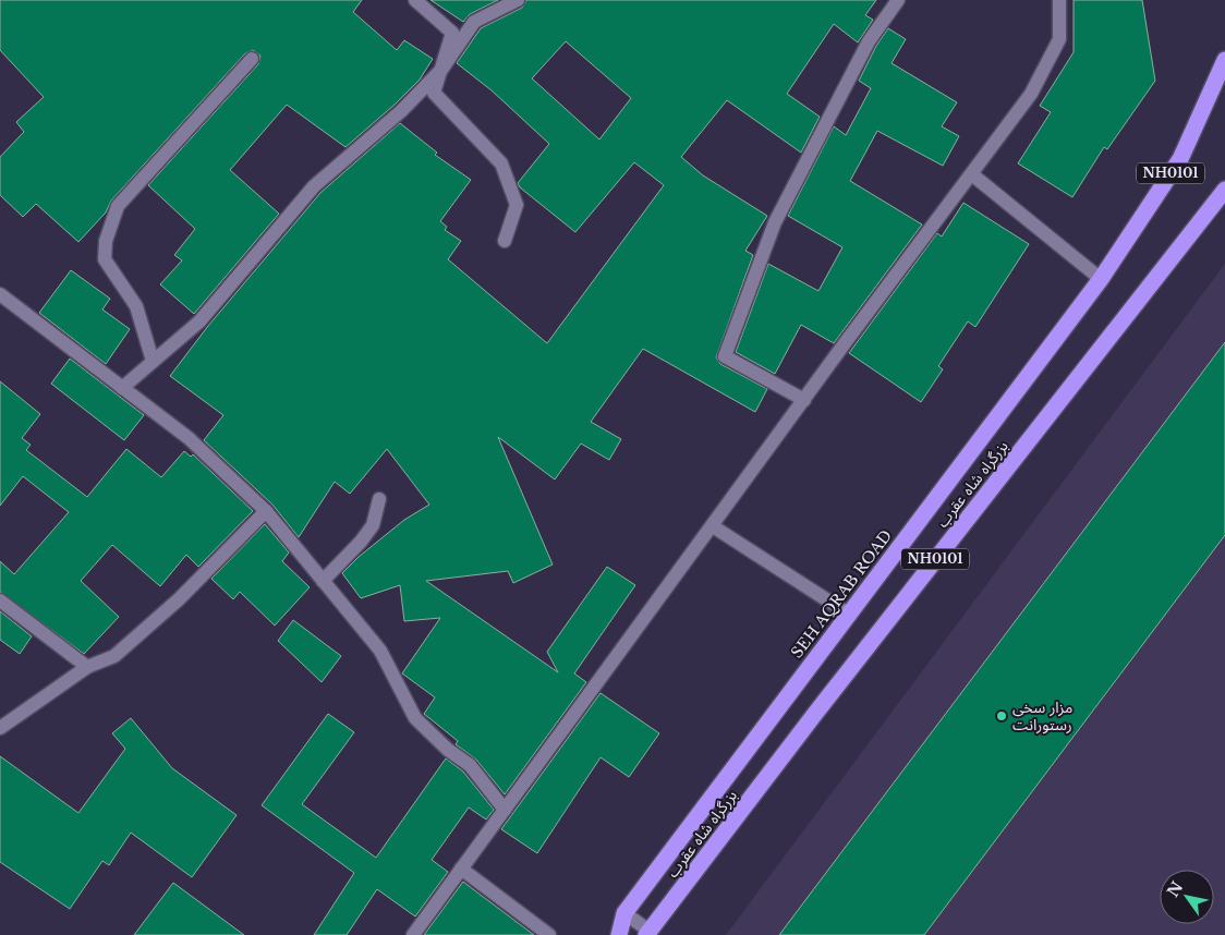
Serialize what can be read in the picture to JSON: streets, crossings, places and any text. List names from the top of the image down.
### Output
{
  "streets": {
    "highway": ["NH0101", "بزرگراه شاه عقرب", "SEH AQRAB ROAD"]
  },
  "crossings": [
    ["NH0101", "SEH AQRAB ROAD"]
  ],
  "places": ["مزار سخی رستورانت"],
  "north": "top left"
}
